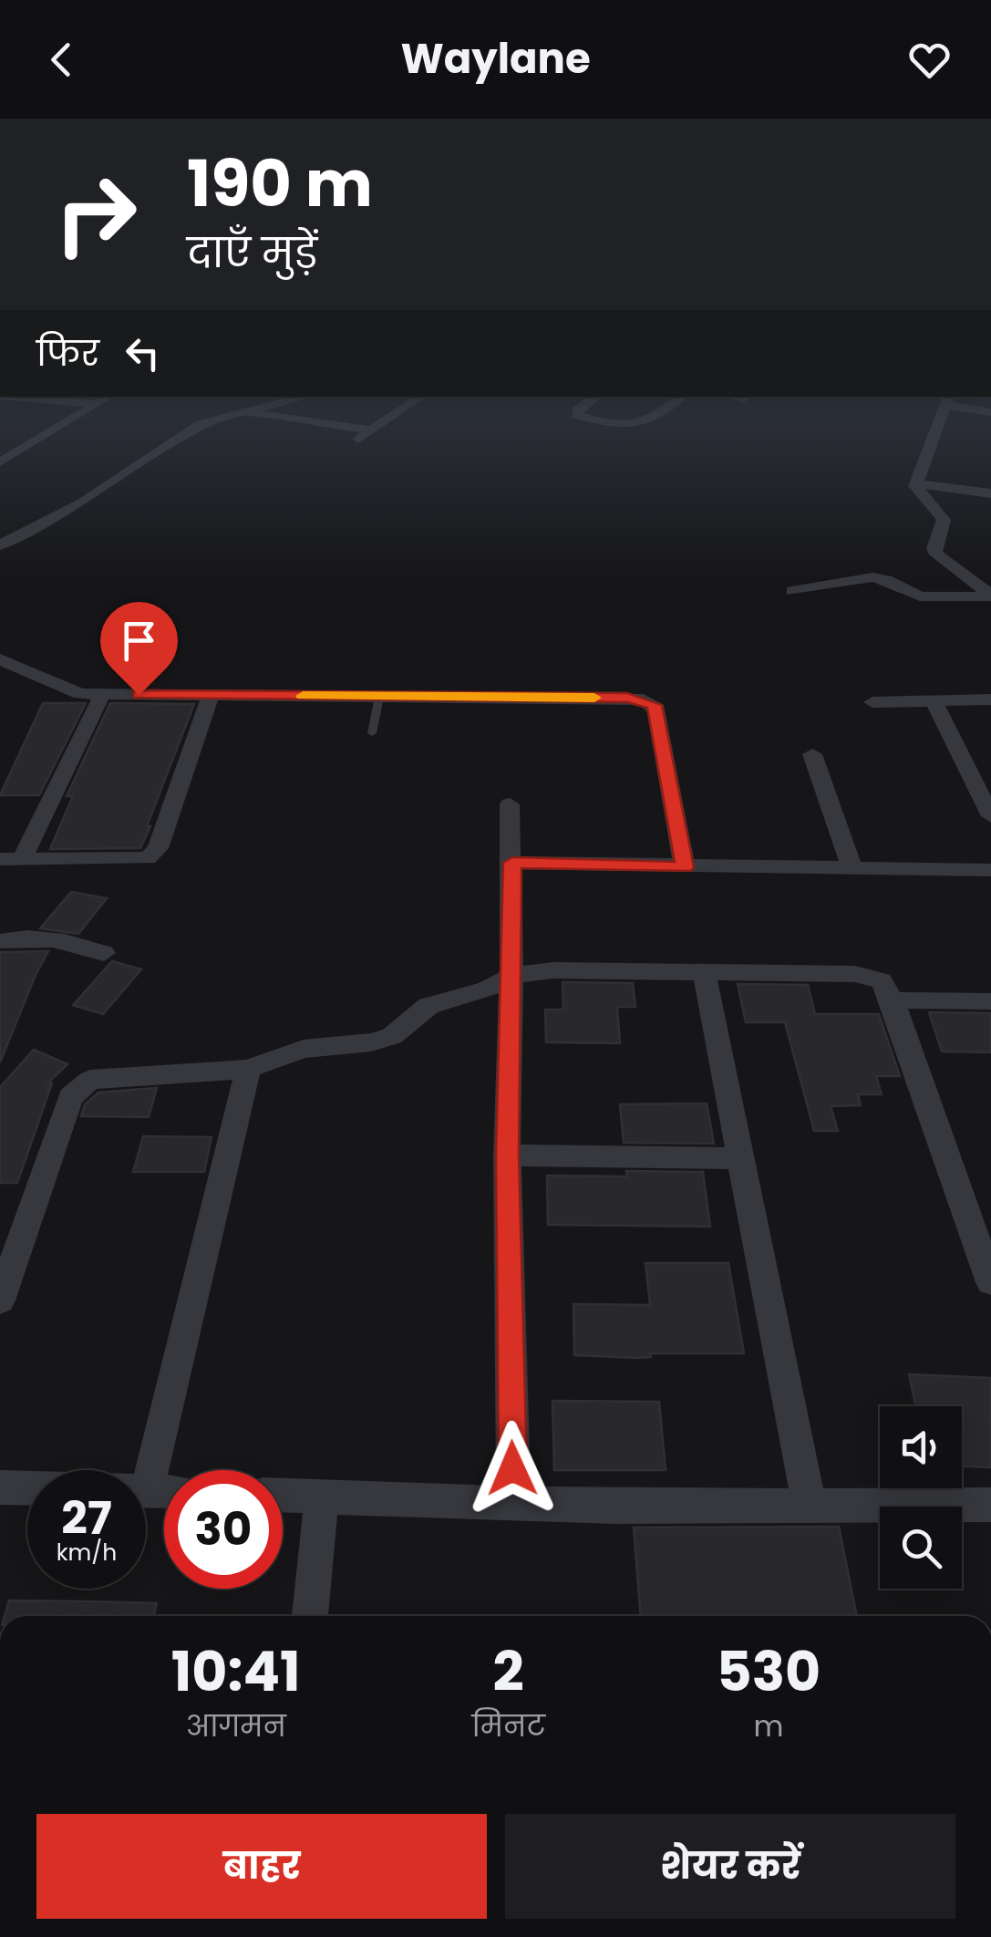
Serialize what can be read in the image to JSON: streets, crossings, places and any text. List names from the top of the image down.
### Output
{
  "page": {
    "header": "Waylane",
    "turn": ["190 m", "दाएँ मुड़ें"],
    "then": "फिर",
    "speed": "27 km/h",
    "limit": "30",
    "eta": [
      "10:41",
      "आगमन",
      "2",
      "मिनट",
      "530",
      "m"
    ],
    "buttons": ["बाहर", "शेयर करें"]
  }
}
